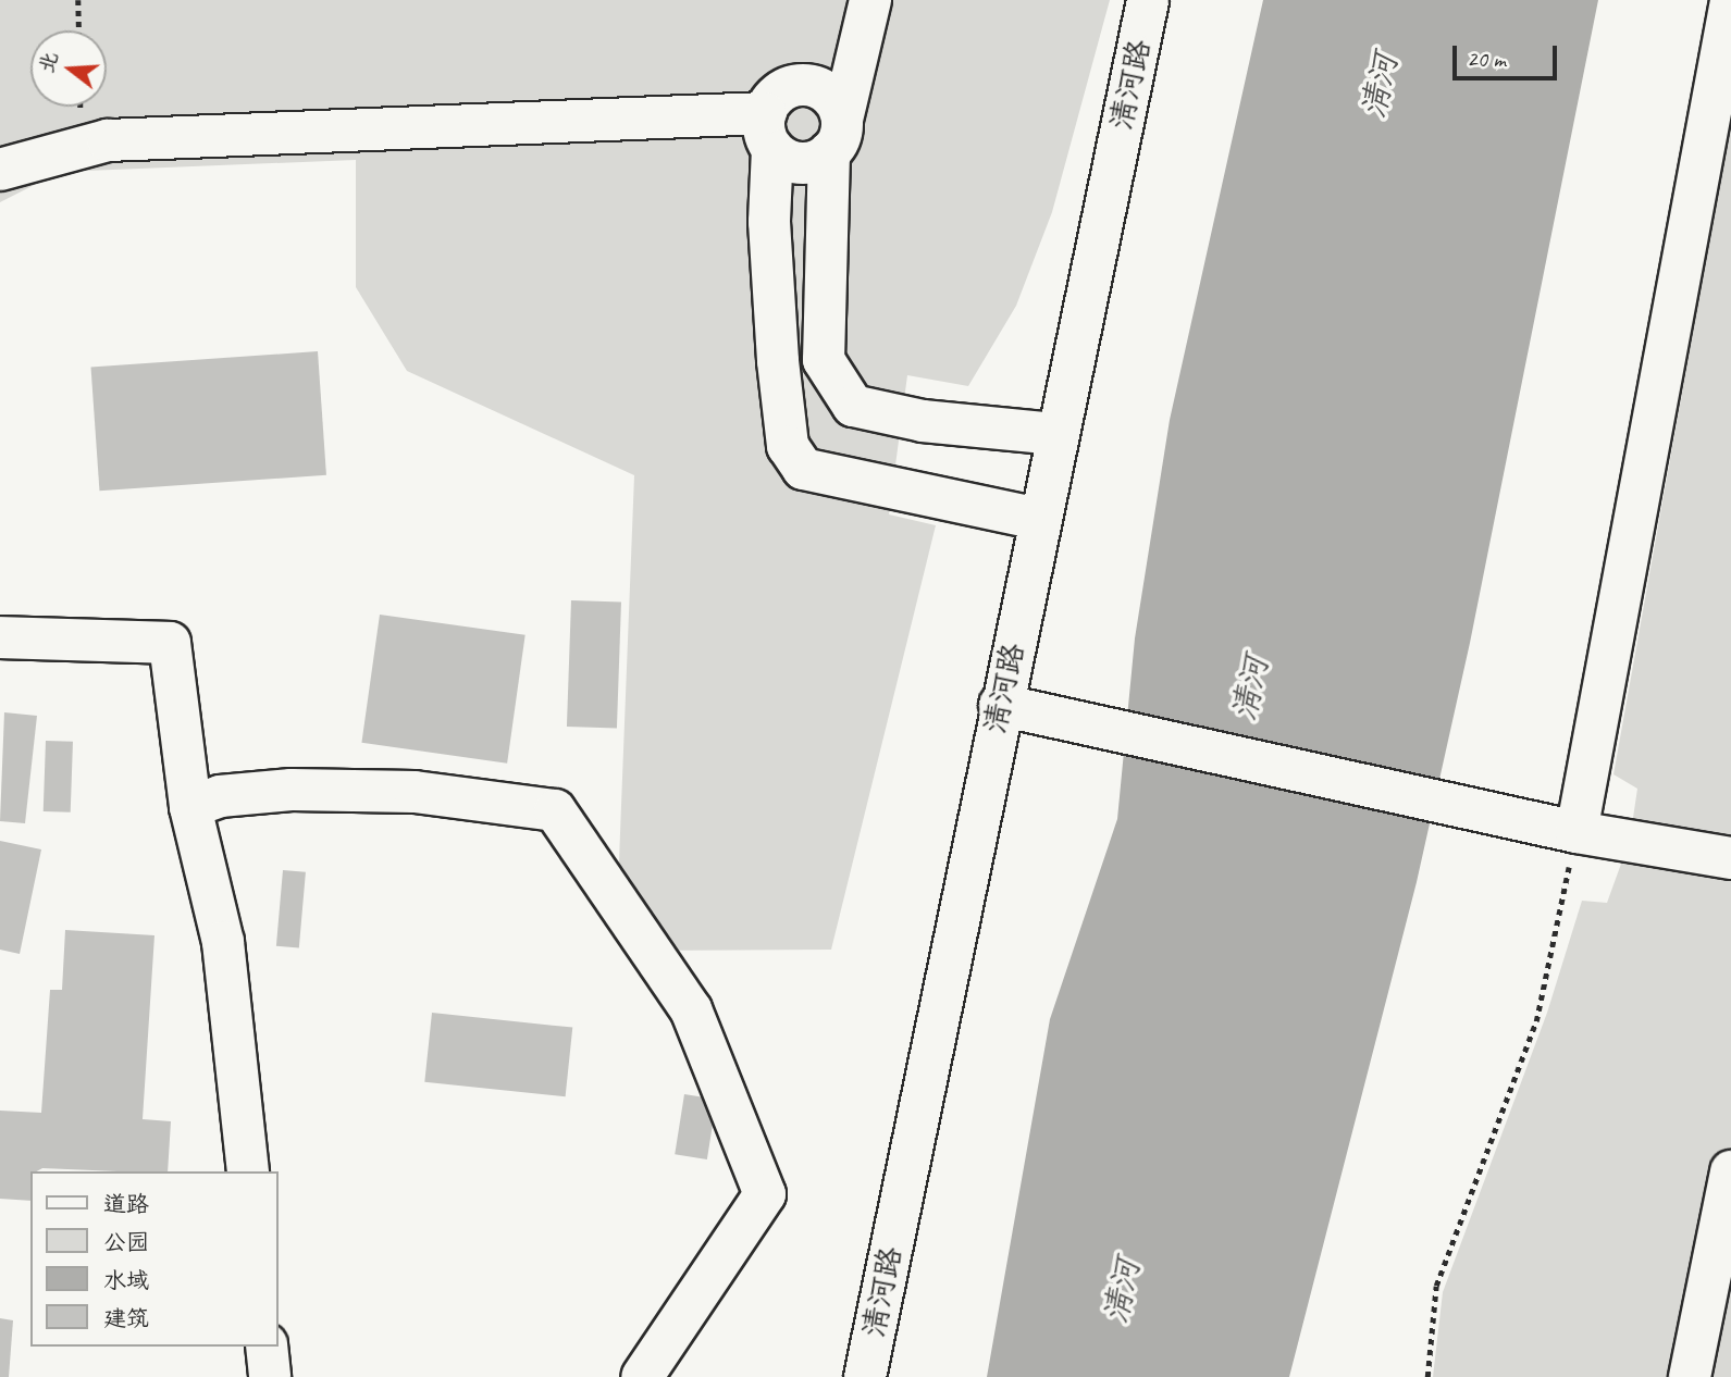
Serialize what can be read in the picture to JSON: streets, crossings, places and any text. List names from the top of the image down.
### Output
{
  "streets": {
    "street": ["清河路"]
  },
  "water": ["清河"],
  "legend": [
    "道路",
    "公园",
    "水域",
    "建筑"
  ],
  "scale_bar": "20 m",
  "north": "left"
}
